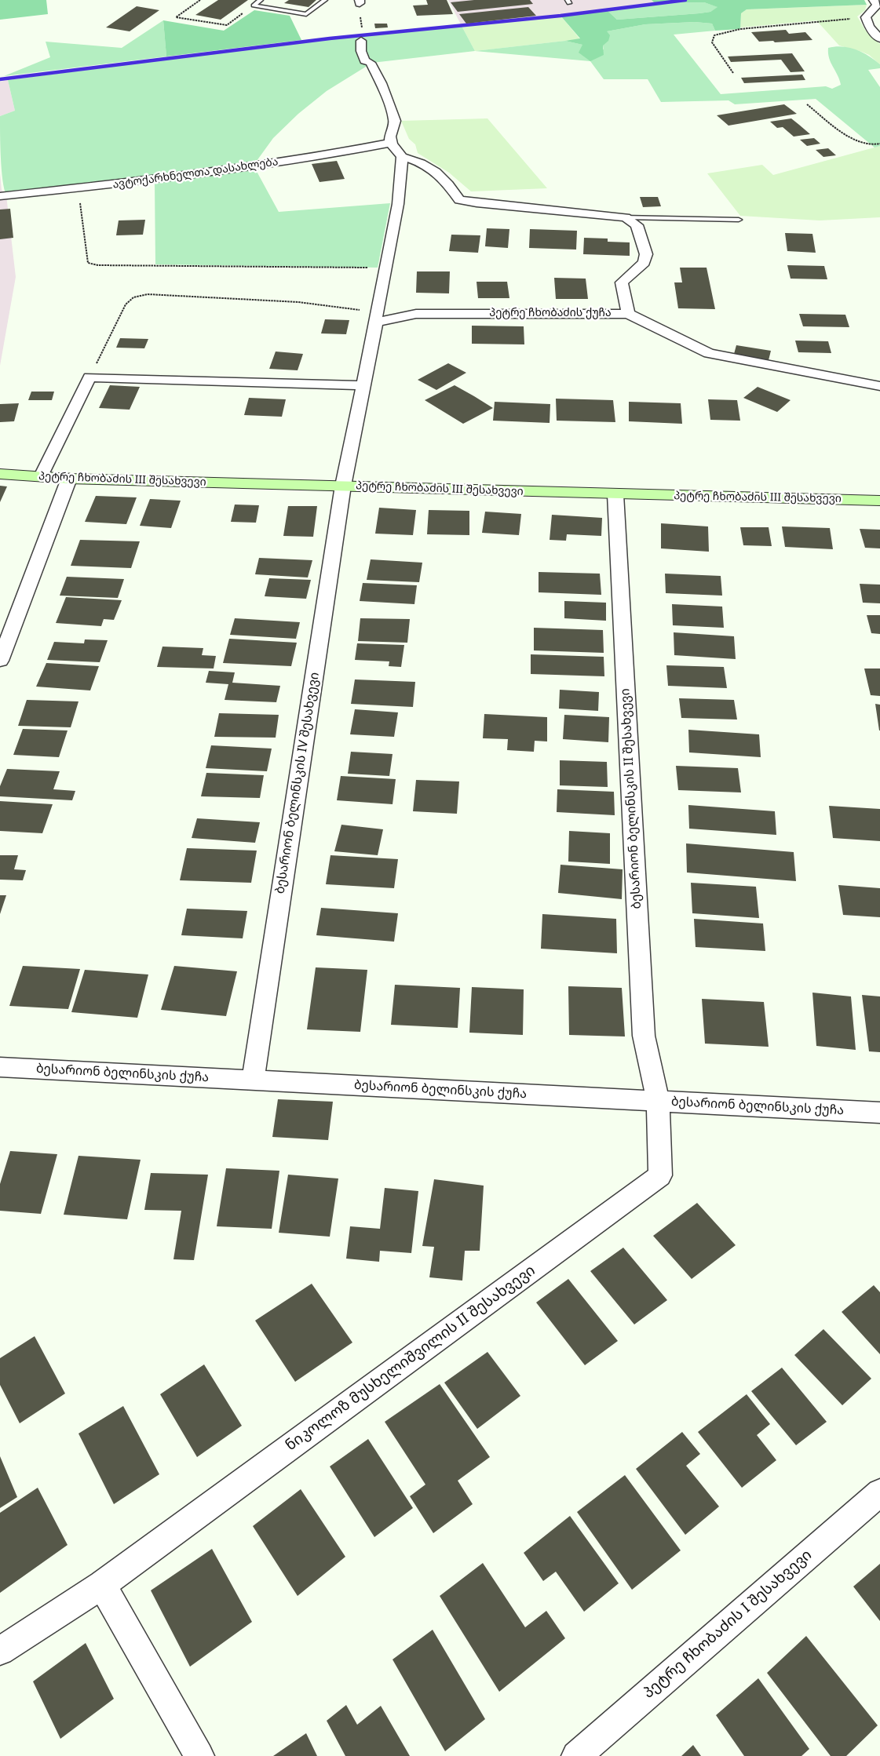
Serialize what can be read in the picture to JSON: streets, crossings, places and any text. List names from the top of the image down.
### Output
{
  "streets": {
    "street": [
      "ავტოქარხნელთა დასახლება",
      "პეტრე ჩხობაძის ქუჩა",
      "პეტრე ჩხობაძის III შესახვევი",
      "ბესარიონ ბელინსკის IV შესახვევი",
      "ბესარიონ ბელინსკის II შესახვევი",
      "ბესარიონ ბელინსკის ქუჩა",
      "ნიკოლოზ მუსხელიშვილის II შესახვევი",
      "პეტრე ჩხობაძის I შესახვევი"
    ]
  },
  "crossings": [
    ["პეტრე ჩხობაძის III შესახვევი", "ბესარიონ ბელინსკის IV შესახვევი"],
    ["პეტრე ჩხობაძის III შესახვევი", "ბესარიონ ბელინსკის II შესახვევი"],
    ["ბესარიონ ბელინსკის IV შესახვევი", "ბესარიონ ბელინსკის ქუჩა"],
    ["ბესარიონ ბელინსკის II შესახვევი", "ბესარიონ ბელინსკის ქუჩა"],
    ["ბესარიონ ბელინსკის II შესახვევი", "ნიკოლოზ მუსხელიშვილის II შესახვევი"],
    ["ბესარიონ ბელინსკის ქუჩა", "ნიკოლოზ მუსხელიშვილის II შესახვევი"]
  ]
}
